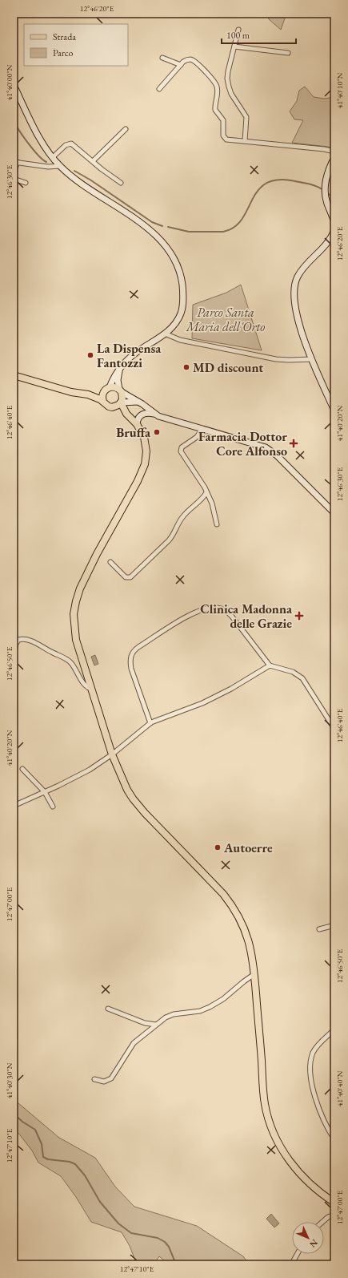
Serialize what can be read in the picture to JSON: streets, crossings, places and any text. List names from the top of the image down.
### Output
{
  "parks": ["Parco Santa Maria dell'Orto"],
  "places": {
    "other": [
      "La Dispensa Fantozzi",
      "MD discount",
      "Bruffa",
      "Autoerre"
    ],
    "health": ["Farmacia Dottor Core Alfonso", "Clinica Madonna delle Grazie"]
  },
  "legend": ["Strada", "Parco"],
  "scale_bar": "100 m",
  "north": "bottom right",
  "coordinates": [
    "12°46'20\"E",
    "41°40'00\"N",
    "41°40'10\"N",
    "12°46'30\"E",
    "12°46'40\"E",
    "41°40'20\"N",
    "12°46'50\"E",
    "12°47'00\"E",
    "41°40'30\"N",
    "41°40'40\"N",
    "12°47'10\"E"
  ]
}
